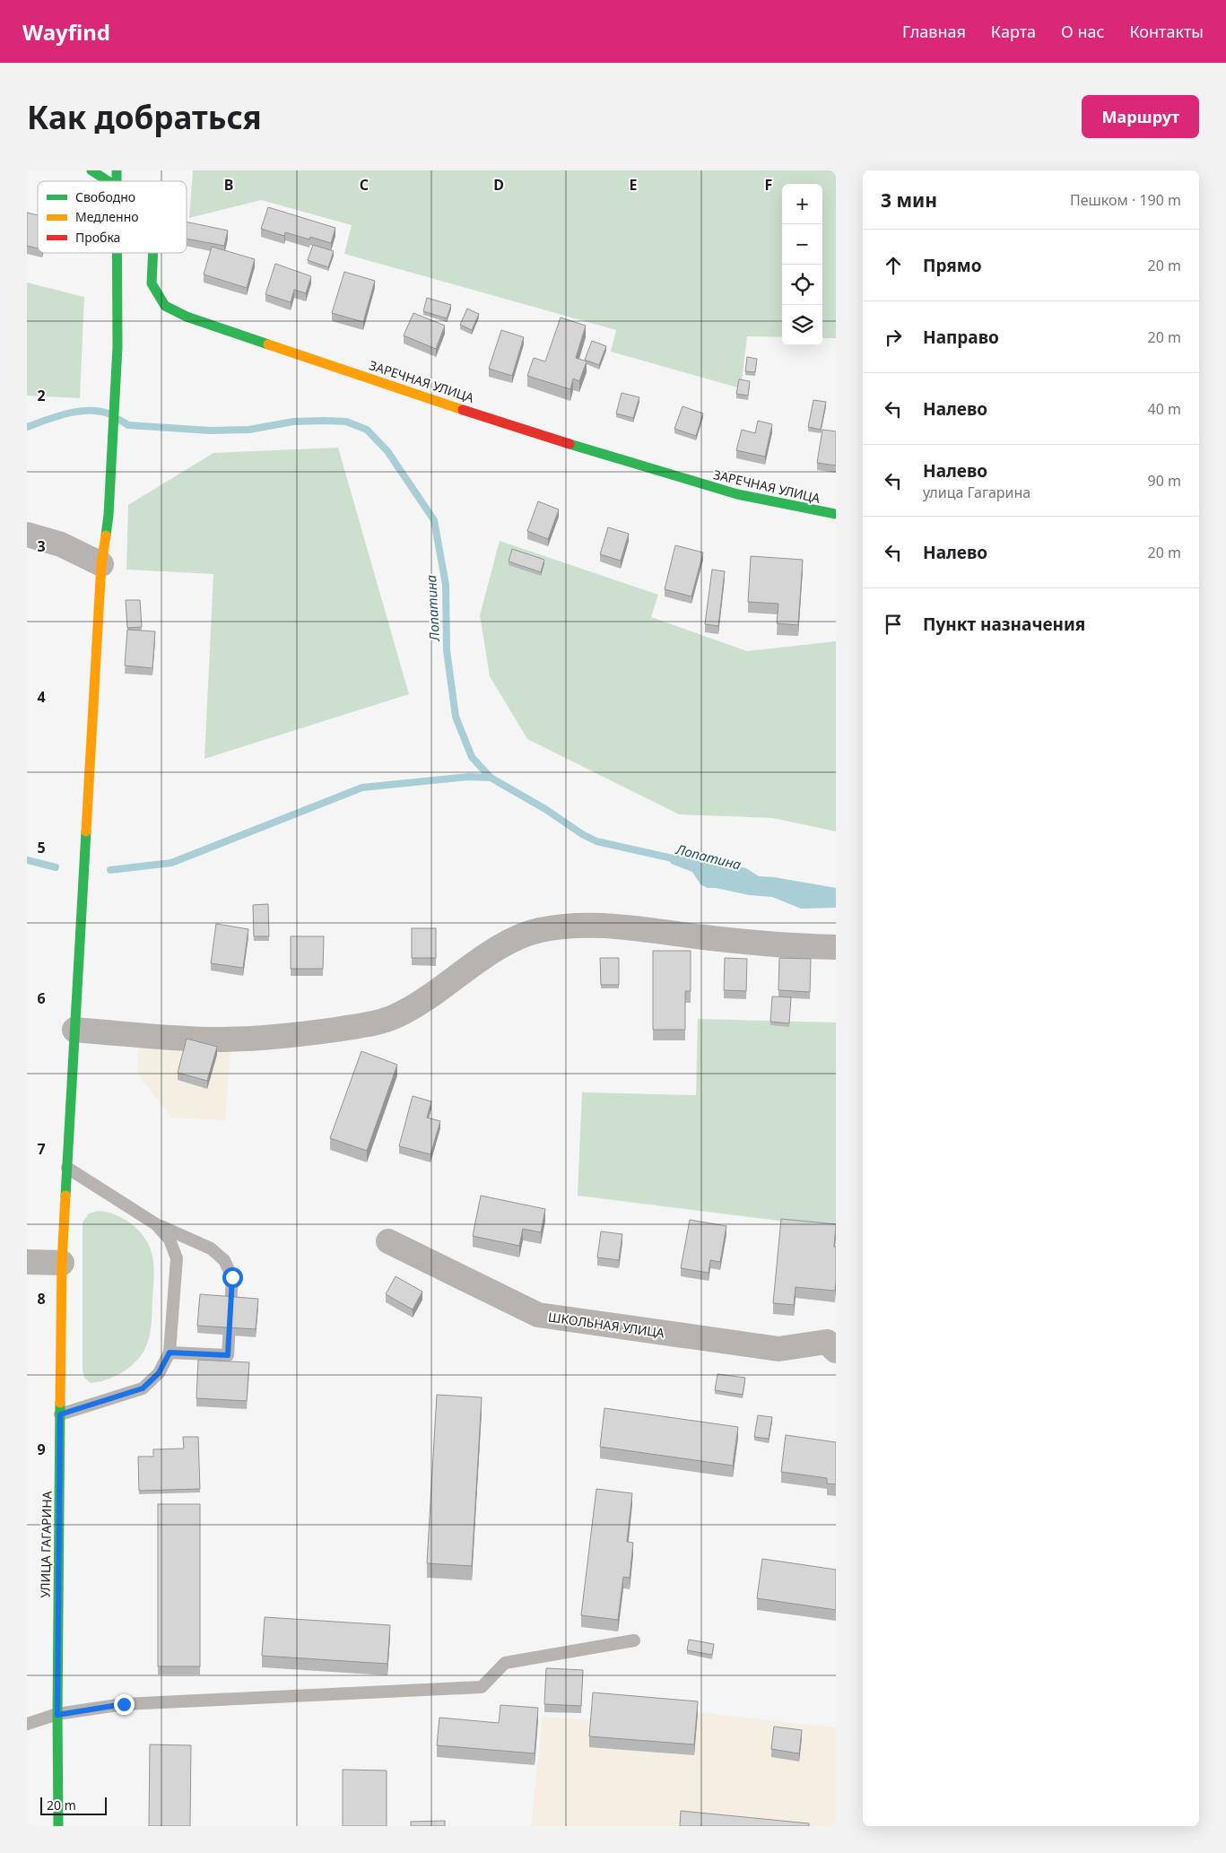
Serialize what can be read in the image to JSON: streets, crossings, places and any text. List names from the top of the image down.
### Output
{
  "streets": {
    "main road": ["ЗАРЕЧНАЯ УЛИЦА", "УЛИЦА ГАГАРИНА"],
    "street": ["ШКОЛЬНАЯ УЛИЦА"]
  },
  "water": ["Лопатина"],
  "legend": ["Свободно", "Медленно", "Пробка"],
  "scale_bar": "20 m",
  "page": {
    "header": "Wayfind",
    "nav": [
      "Главная",
      "Карта",
      "О нас",
      "Контакты"
    ],
    "buttons": "Маршрут",
    "title": "Как добраться",
    "heading": ["3 мин", "Пешком · 190 m"],
    "map_buttons": ["+", "−"],
    "list": [
      ["Прямо", "20 m"],
      ["Направо", "20 m"],
      ["Налево", "40 m"],
      ["Налево", "улица Гагарина", "90 m"],
      ["Налево", "20 m"],
      "Пункт назначения"
    ],
    "scale": "20 m"
  },
  "grid": {
    "columns": [
      "B",
      "C",
      "D",
      "E",
      "F"
    ],
    "rows": [
      "2",
      "3",
      "4",
      "5",
      "6",
      "7",
      "8",
      "9"
    ]
  }
}
